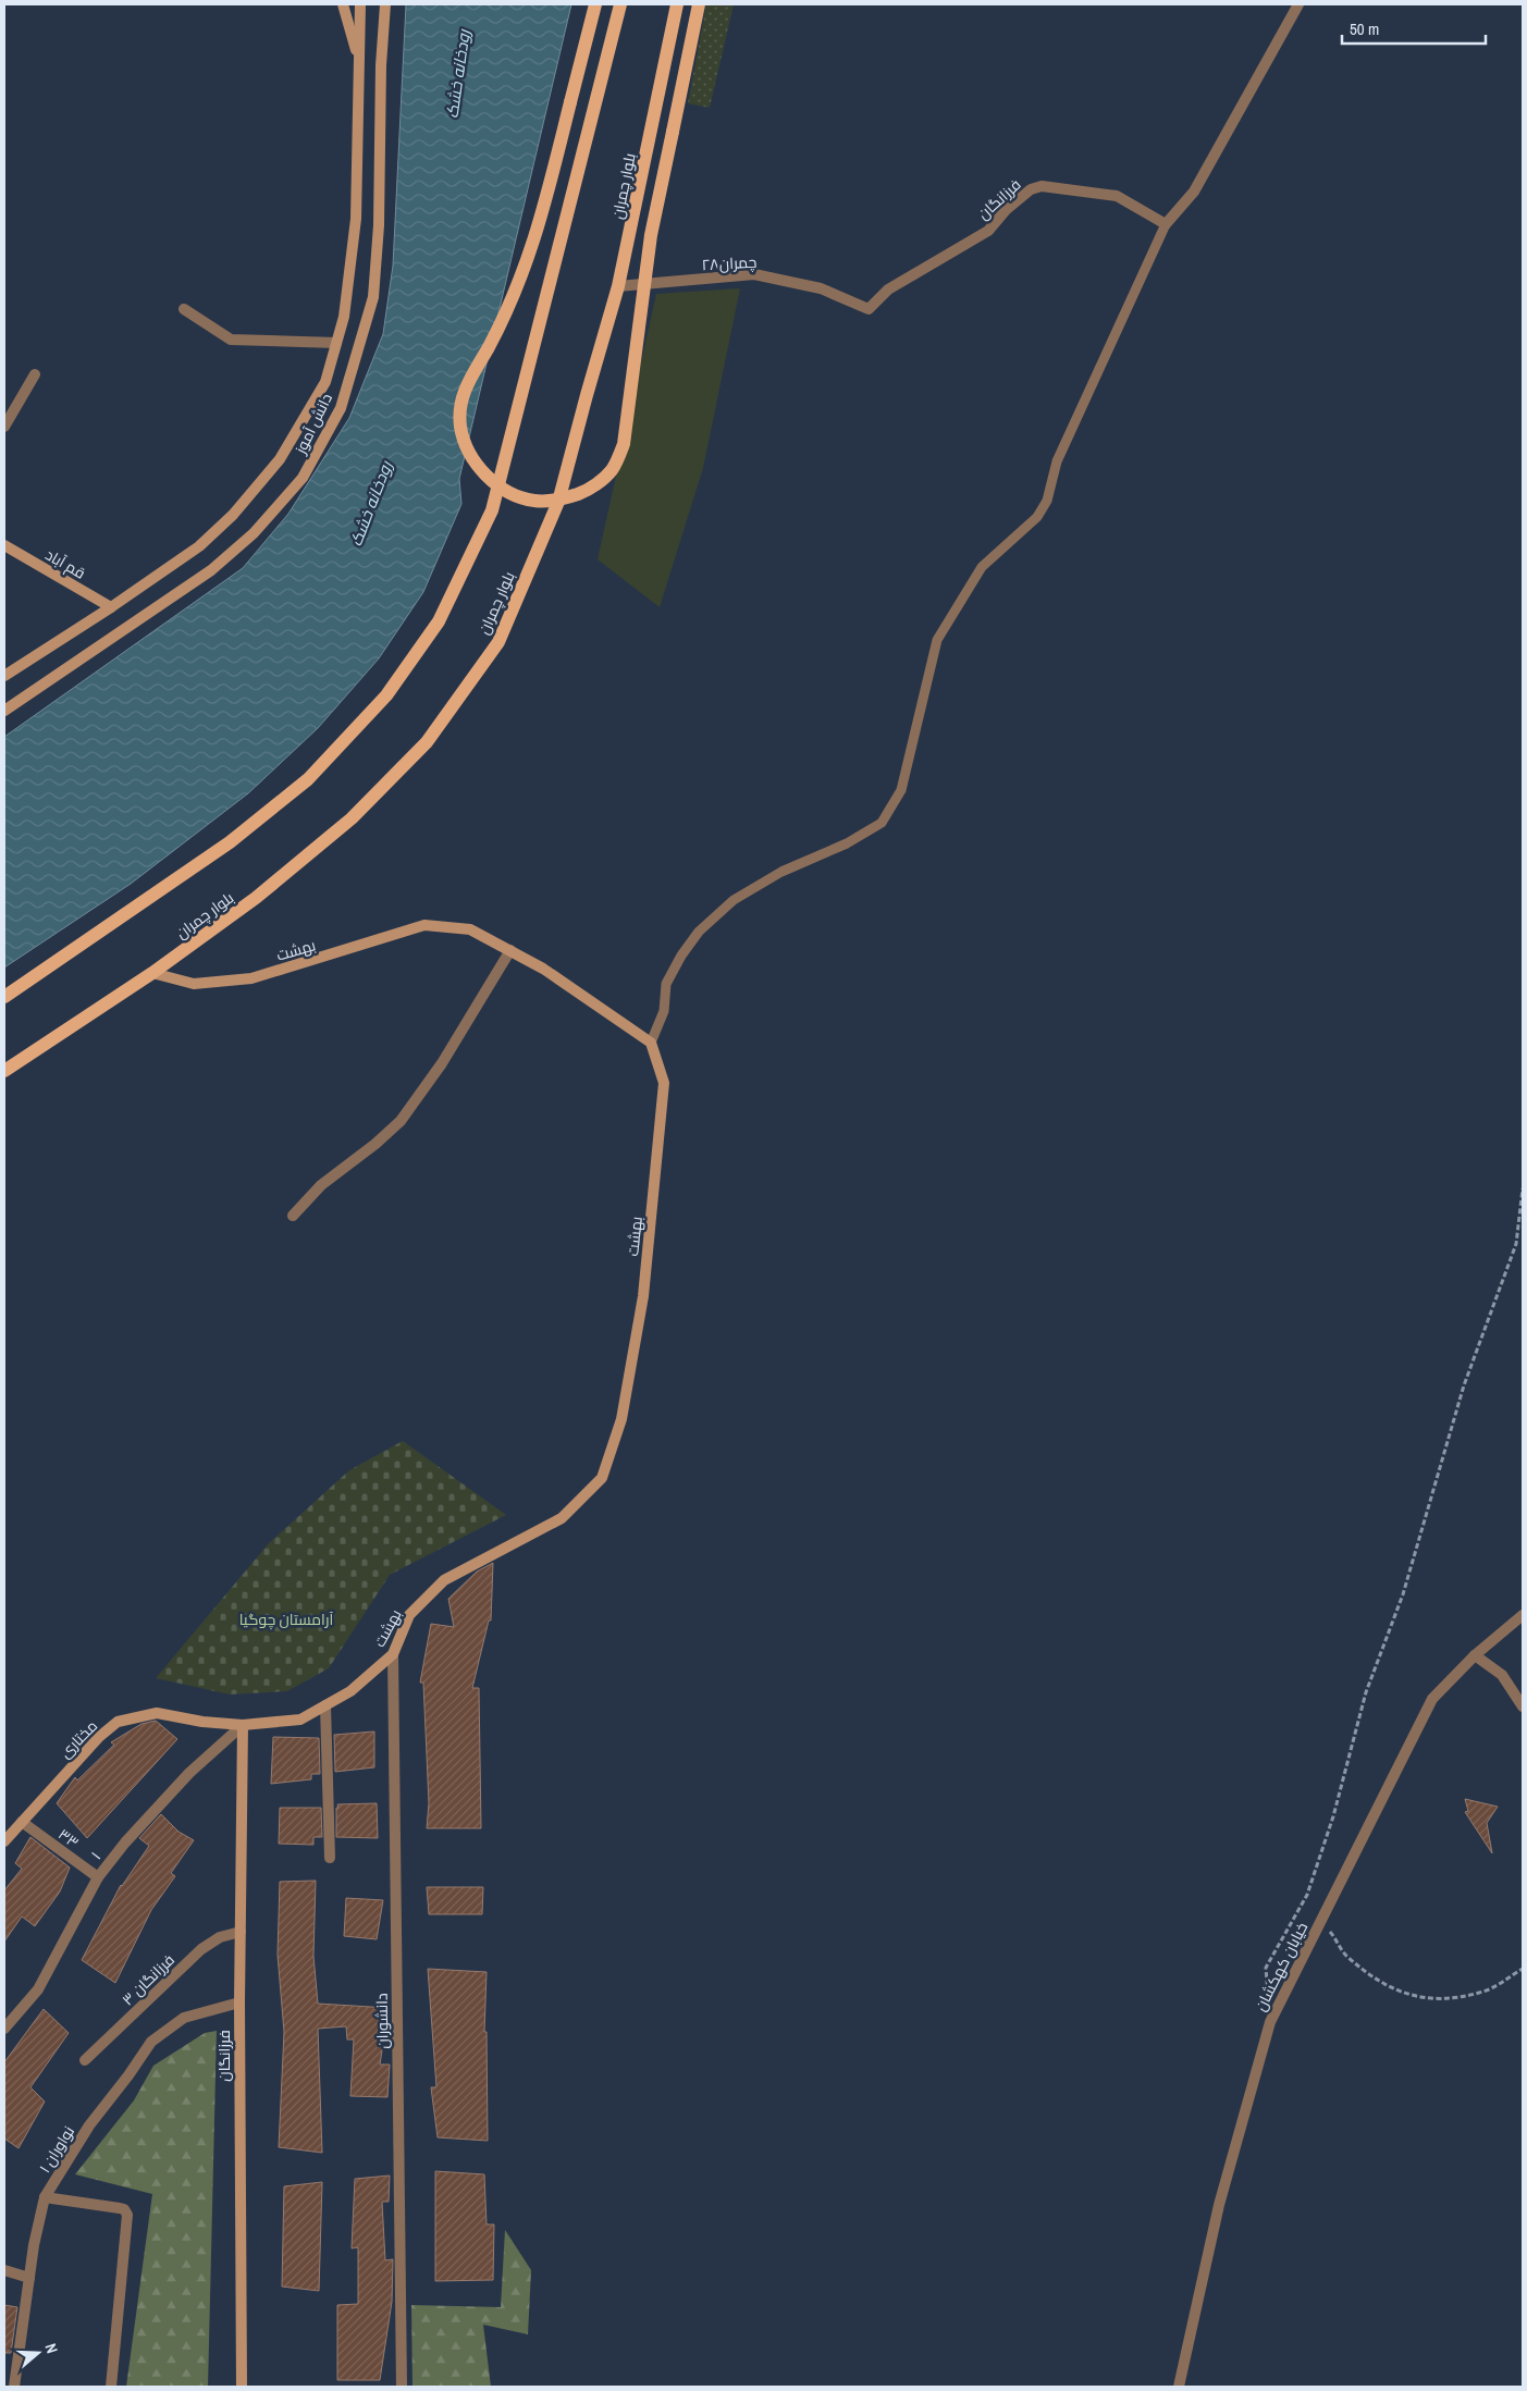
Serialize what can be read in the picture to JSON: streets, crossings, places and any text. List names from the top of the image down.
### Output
{
  "streets": {
    "main road": ["بلوار چمران"],
    "street": [
      "فرزانگان",
      "چمران۲۸",
      "دانش آموز",
      "قم آباد",
      "بهشت",
      "مختاری",
      "۳۳",
      "۱",
      "خیابان کهکشان",
      "فرزانگان ۳",
      "دانشوران",
      "نواوران ۱"
    ]
  },
  "crossings": [
    ["بلوار چمران", "چمران۲۸"],
    ["بلوار چمران", "بهشت"],
    ["فرزانگان", "چمران۲۸"],
    ["فرزانگان", "بهشت"],
    ["فرزانگان", "۱"],
    ["فرزانگان", "فرزانگان ۳"],
    ["فرزانگان", "نواوران ۱"],
    ["دانش آموز", "قم آباد"],
    ["بهشت", "مختاری"],
    ["بهشت", "۱"],
    ["بهشت", "دانشوران"],
    ["مختاری", "۳۳"],
    ["۳۳", "۱"]
  ],
  "water": ["رودخانه خشک"],
  "parks": ["آرامستان چوگیا"],
  "scale_bar": "50 m",
  "north": "right"
}
